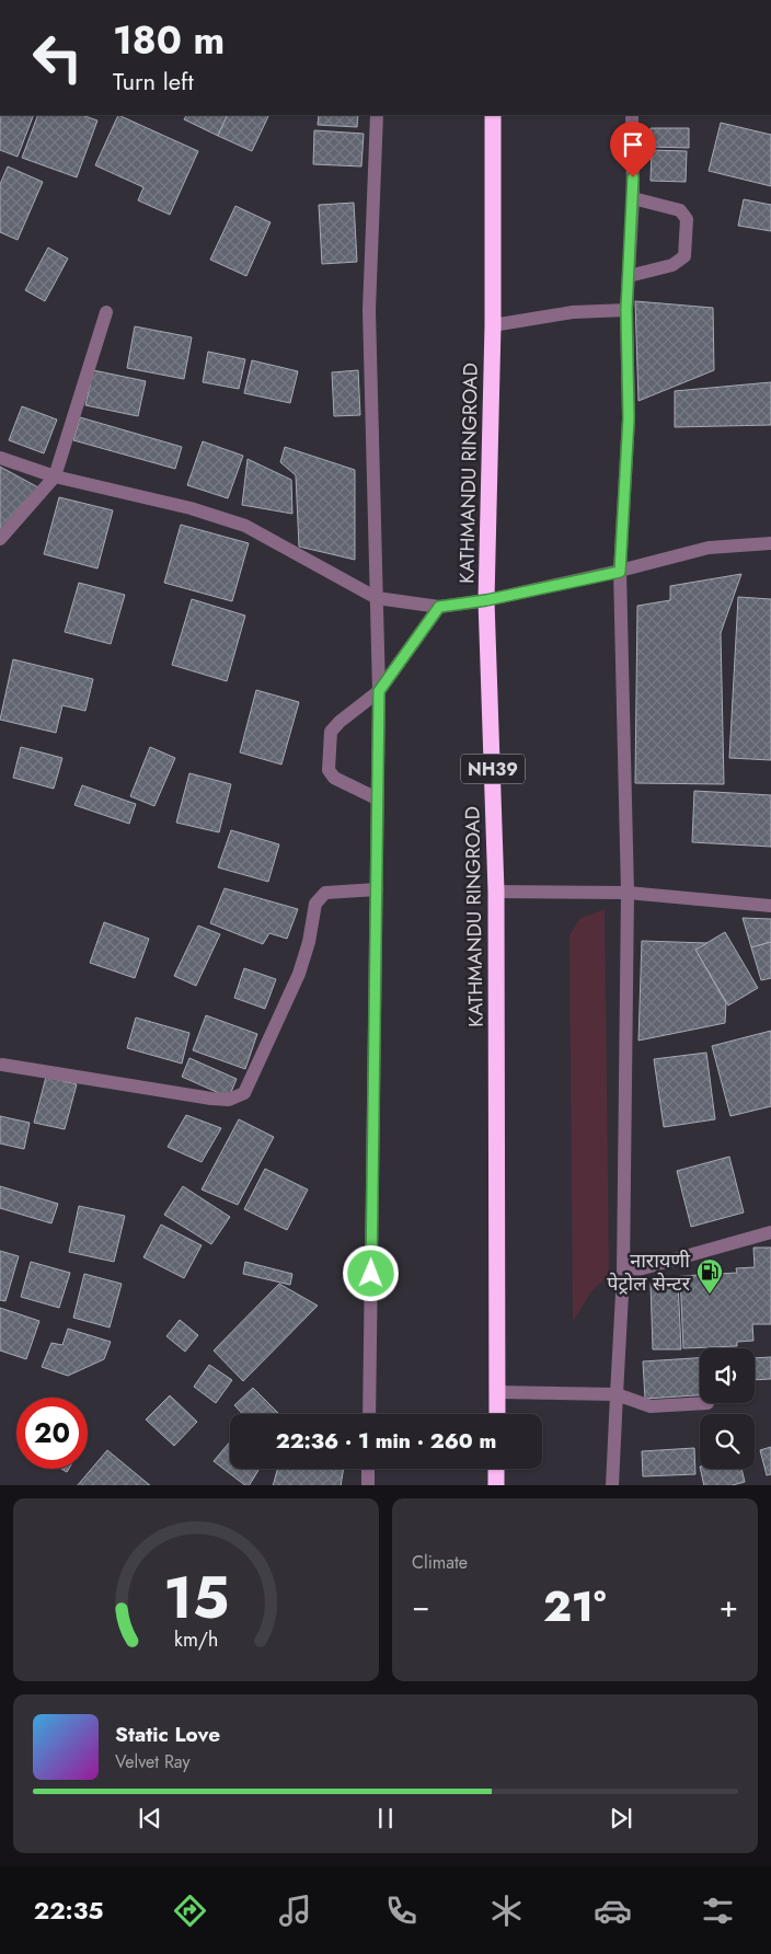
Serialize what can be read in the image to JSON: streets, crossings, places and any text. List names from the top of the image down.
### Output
{
  "streets": {
    "highway": ["KATHMANDU RINGROAD", "NH39"]
  },
  "places": {
    "fuel station": ["नारायणी पेट्रोल सेन्टर"]
  },
  "page": {
    "turn": ["180 m", "Turn left"],
    "limit": "20",
    "trip": "22:36 · 1 min · 260 m",
    "tile": "Climate",
    "heat": ["−", "21°", "+"],
    "song": ["Static Love", "Velvet Ray"],
    "tabs": "22:35",
    "gauge": ["15", "km/h"]
  }
}
